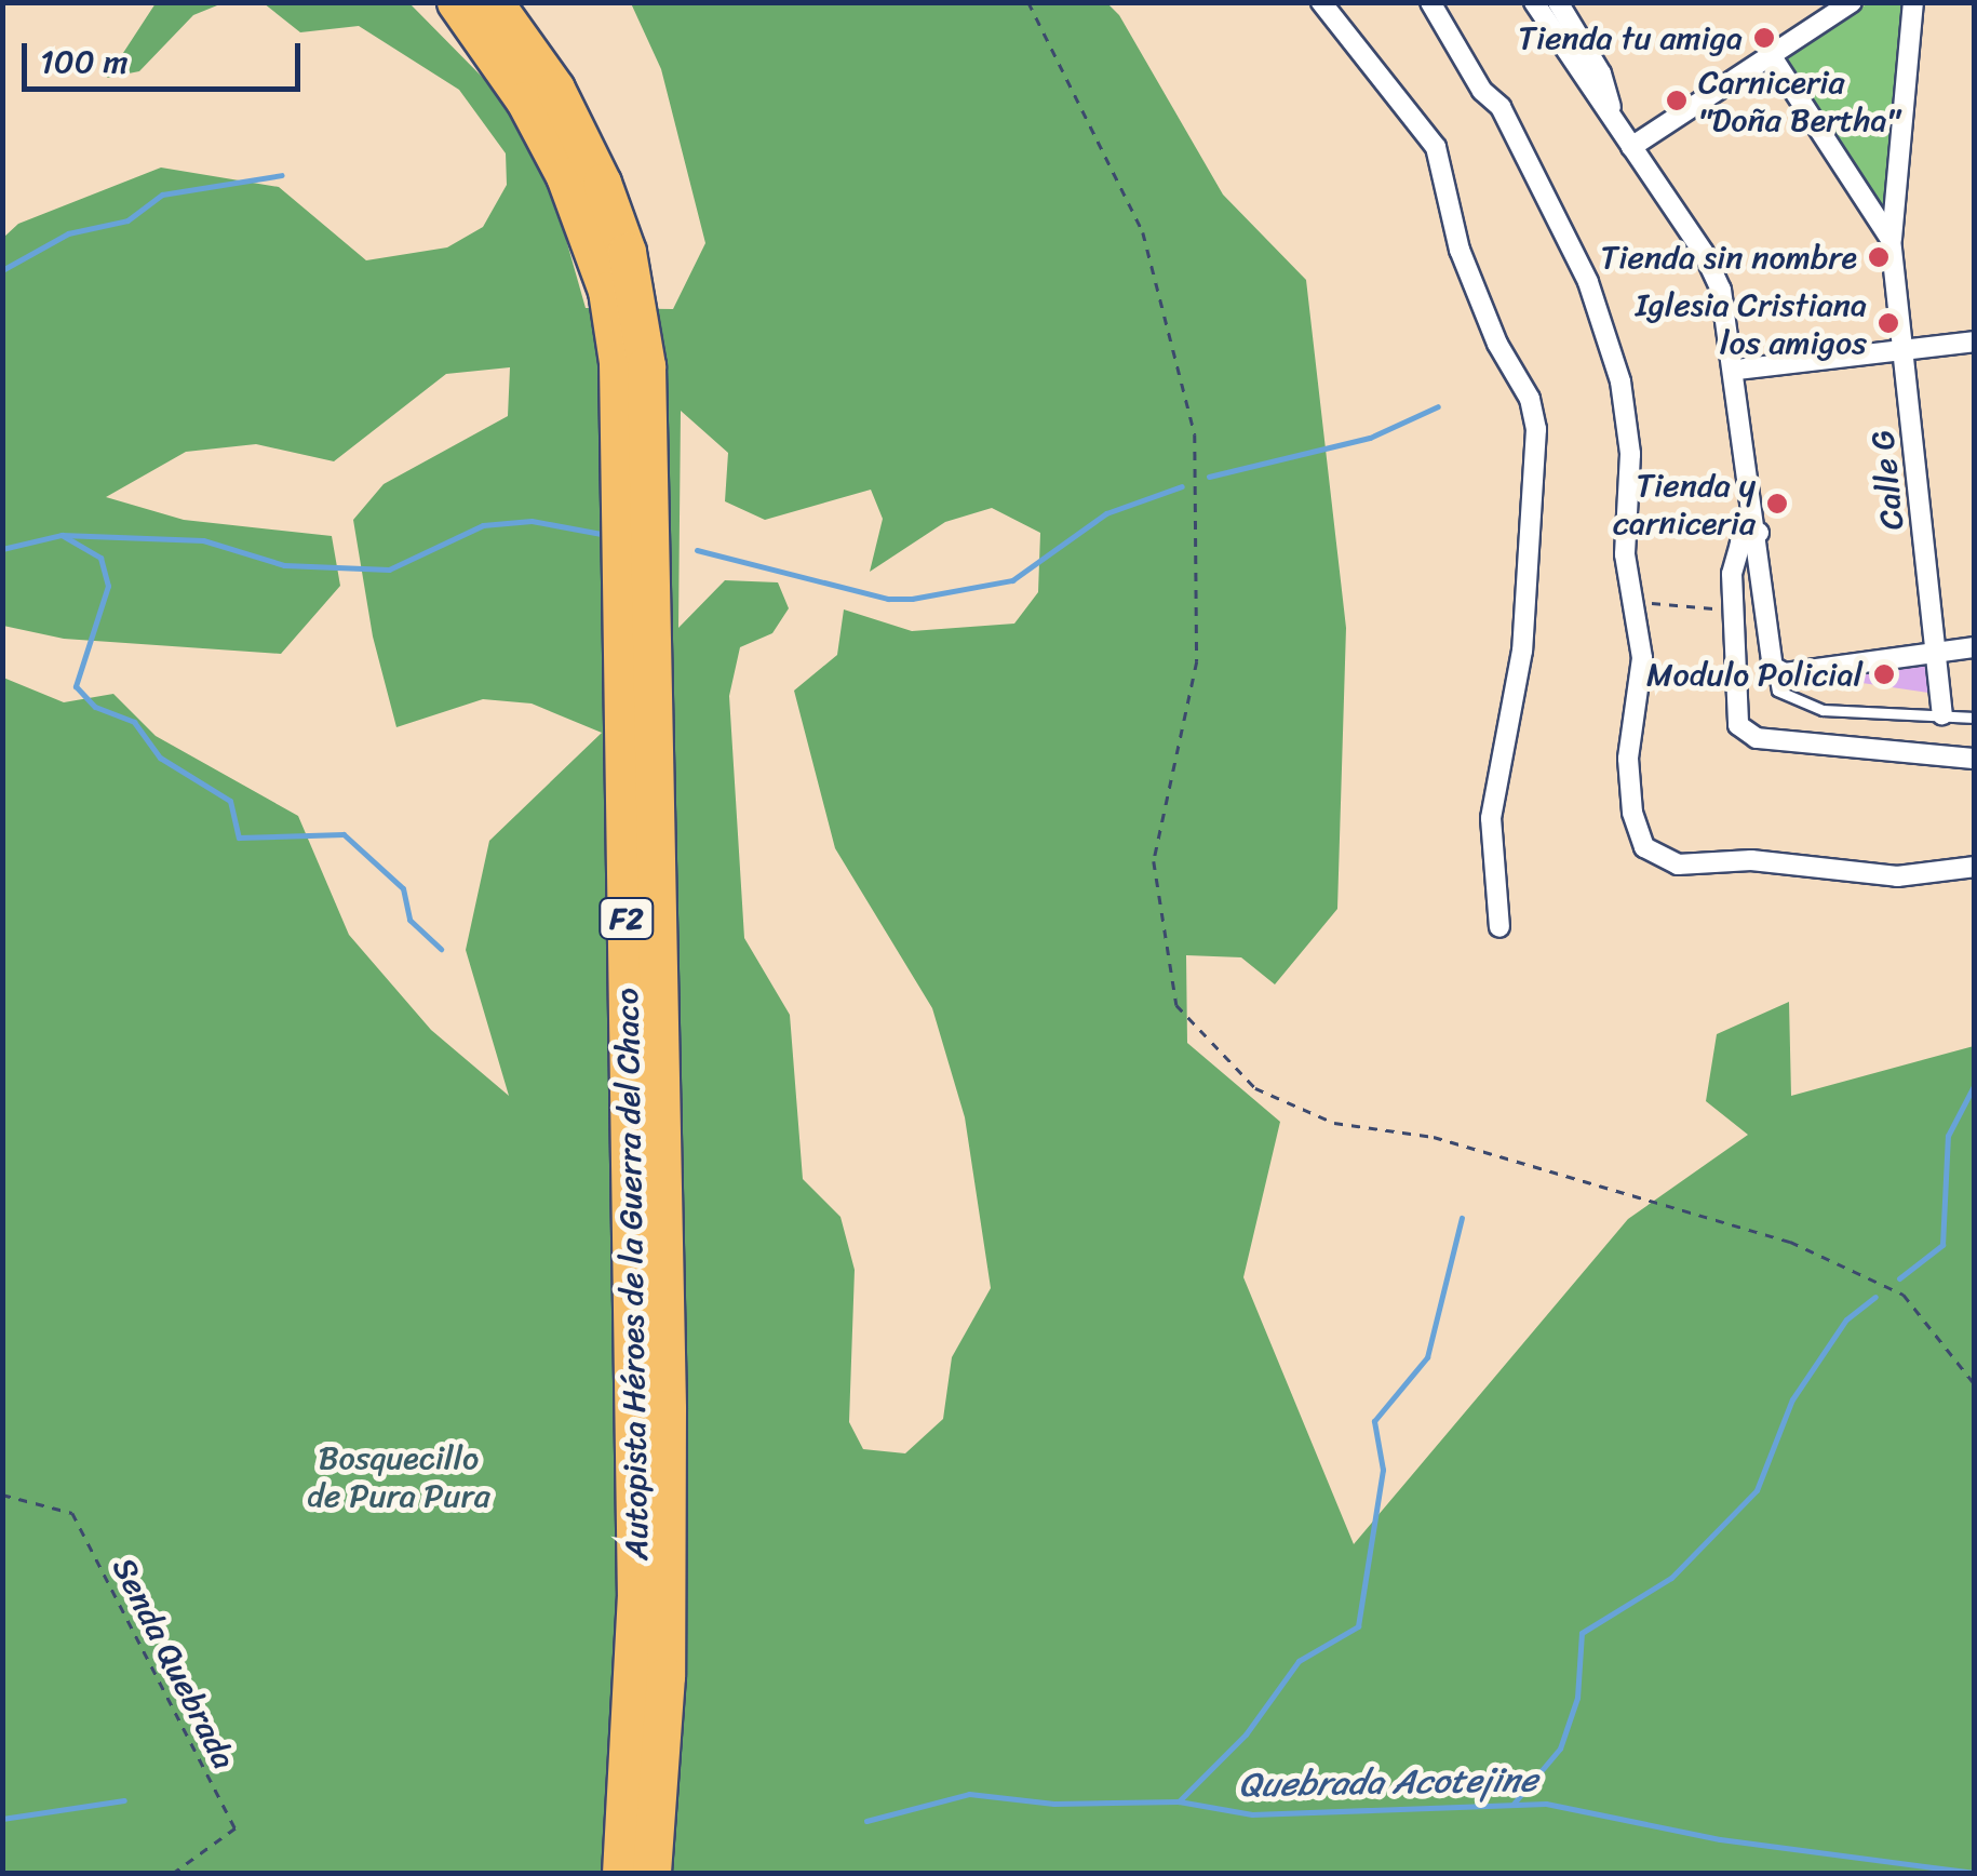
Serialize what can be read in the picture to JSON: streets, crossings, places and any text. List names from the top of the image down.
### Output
{
  "streets": {
    "highway": ["F2", "Autopista Héroes de la Guerra del Chaco"],
    "street": ["Calle G"],
    "path": ["Senda Quebrada"]
  },
  "water": ["Quebrada Acotejine"],
  "parks": ["Bosquecillo de Pura Pura"],
  "places": [
    "Tienda tu amiga",
    "Carniceria \"Doña Bertha\"",
    "Tienda sin nombre",
    "Iglesia Cristiana los amigos",
    "Tienda y carniceria",
    "Modulo Policial"
  ],
  "scale_bar": "100 m"
}
